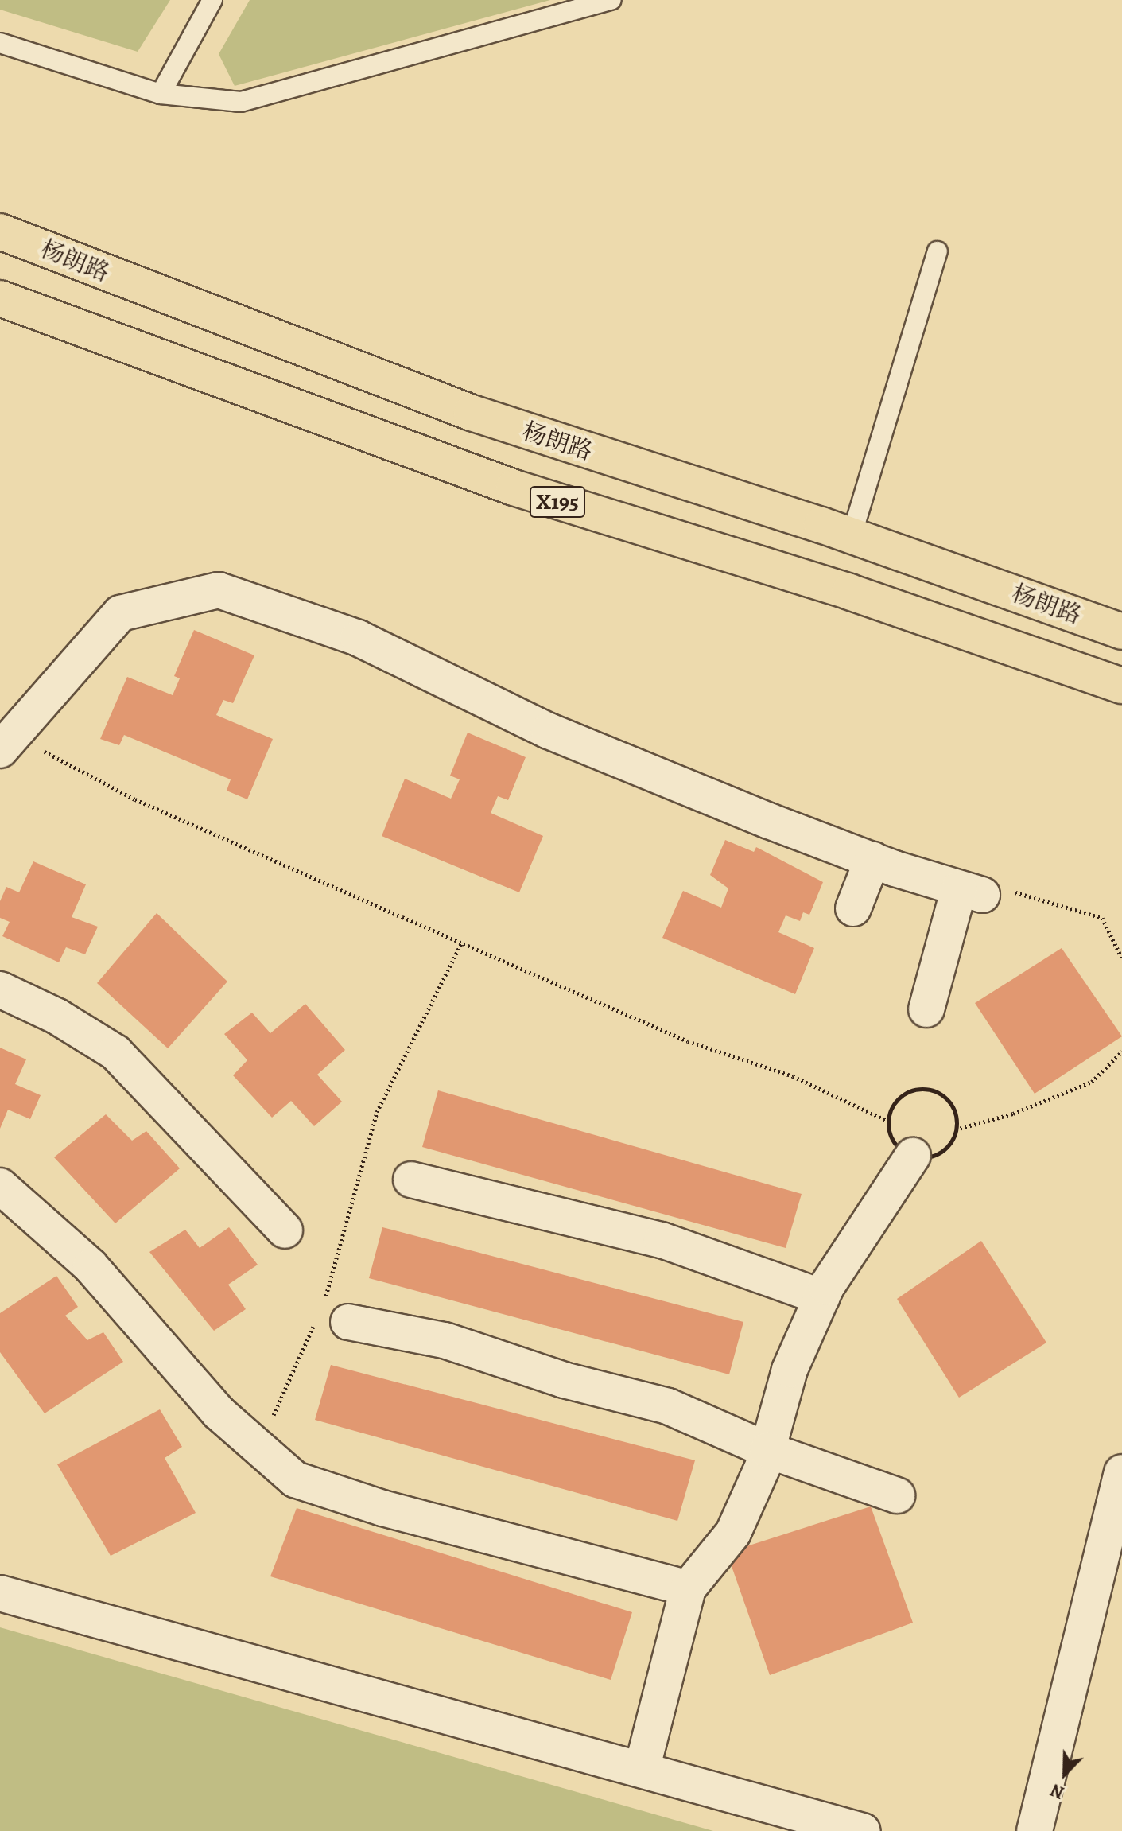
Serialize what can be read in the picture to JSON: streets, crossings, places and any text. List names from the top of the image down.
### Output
{
  "streets": {
    "main road": ["杨朗路", "X195"]
  },
  "north": "bottom left"
}
